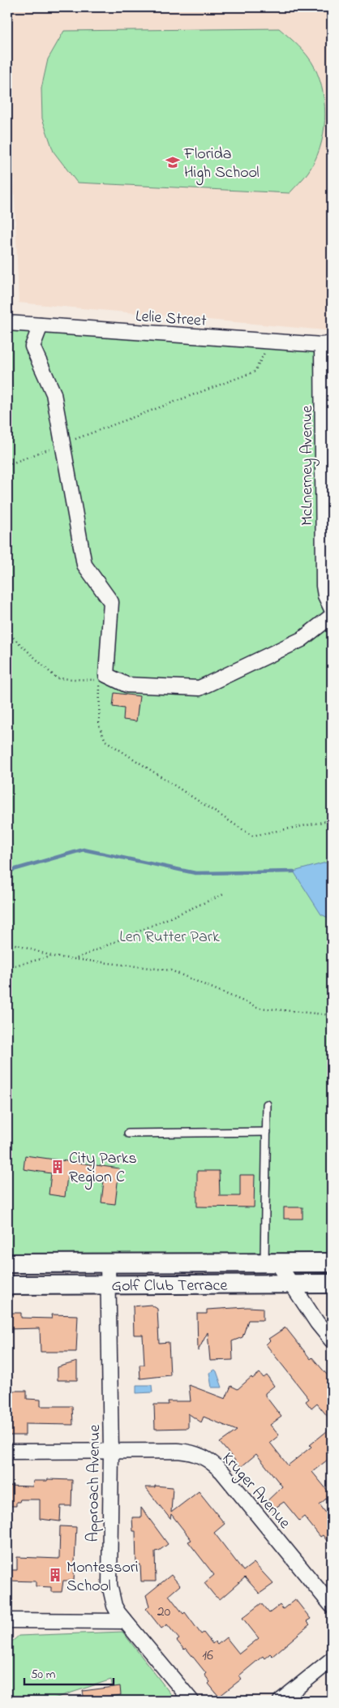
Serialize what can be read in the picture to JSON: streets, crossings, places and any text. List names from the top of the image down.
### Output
{
  "streets": {
    "street": [
      "Lelie Street",
      "McLnerney Avenue",
      "Golf Club Terrace",
      "Approach Avenue",
      "Kruger Avenue"
    ]
  },
  "crossings": [
    ["Lelie Street", "McLnerney Avenue"],
    ["Golf Club Terrace", "Approach Avenue"],
    ["Approach Avenue", "Kruger Avenue"]
  ],
  "parks": ["Len Rutter Park"],
  "places": {
    "school or university": ["Florida High School"],
    "building": ["City Parks Region C", "Montessori School"]
  },
  "house_numbers": ["20", "16"],
  "scale_bar": "50 m"
}
